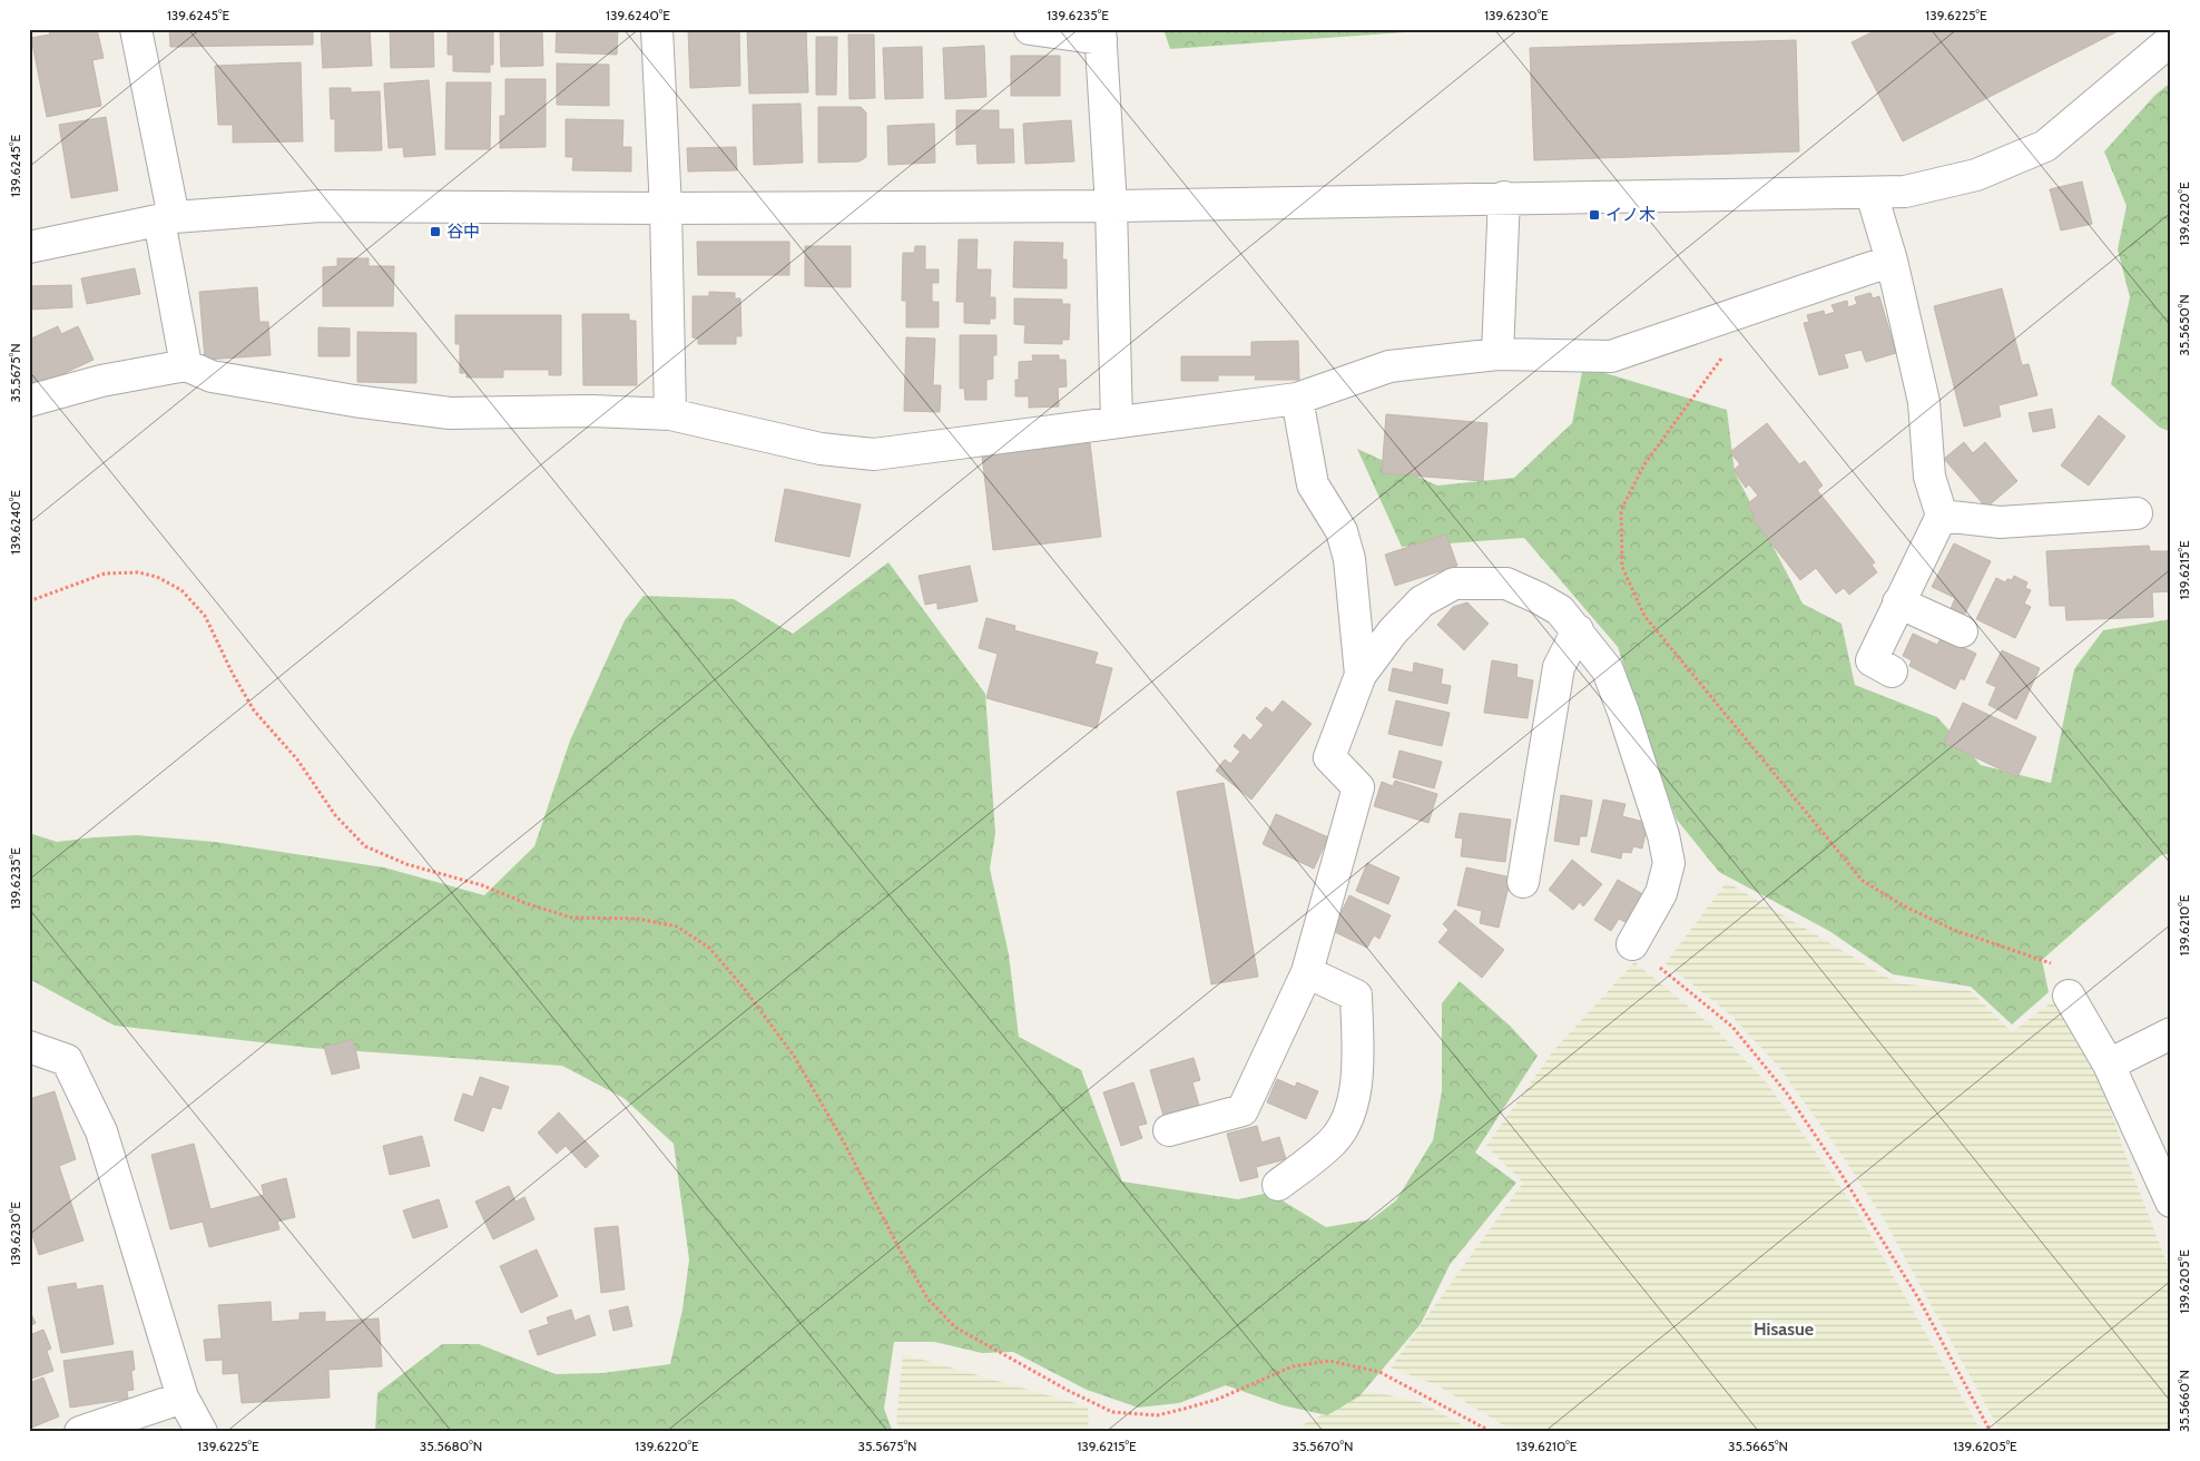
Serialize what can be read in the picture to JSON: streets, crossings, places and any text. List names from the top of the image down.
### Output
{
  "districts": ["Hisasue"],
  "places": {
    "transit": ["イノ木", "谷中"]
  },
  "coordinates": [
    "139.6245°E",
    "139.6240°E",
    "139.6235°E",
    "139.6230°E",
    "139.6225°E",
    "139.6220°E",
    "35.5650°N",
    "35.5675°N",
    "139.6215°E",
    "139.6210°E",
    "139.6205°E",
    "35.5660°N",
    "35.5680°N",
    "35.5670°N",
    "35.5665°N"
  ]
}
